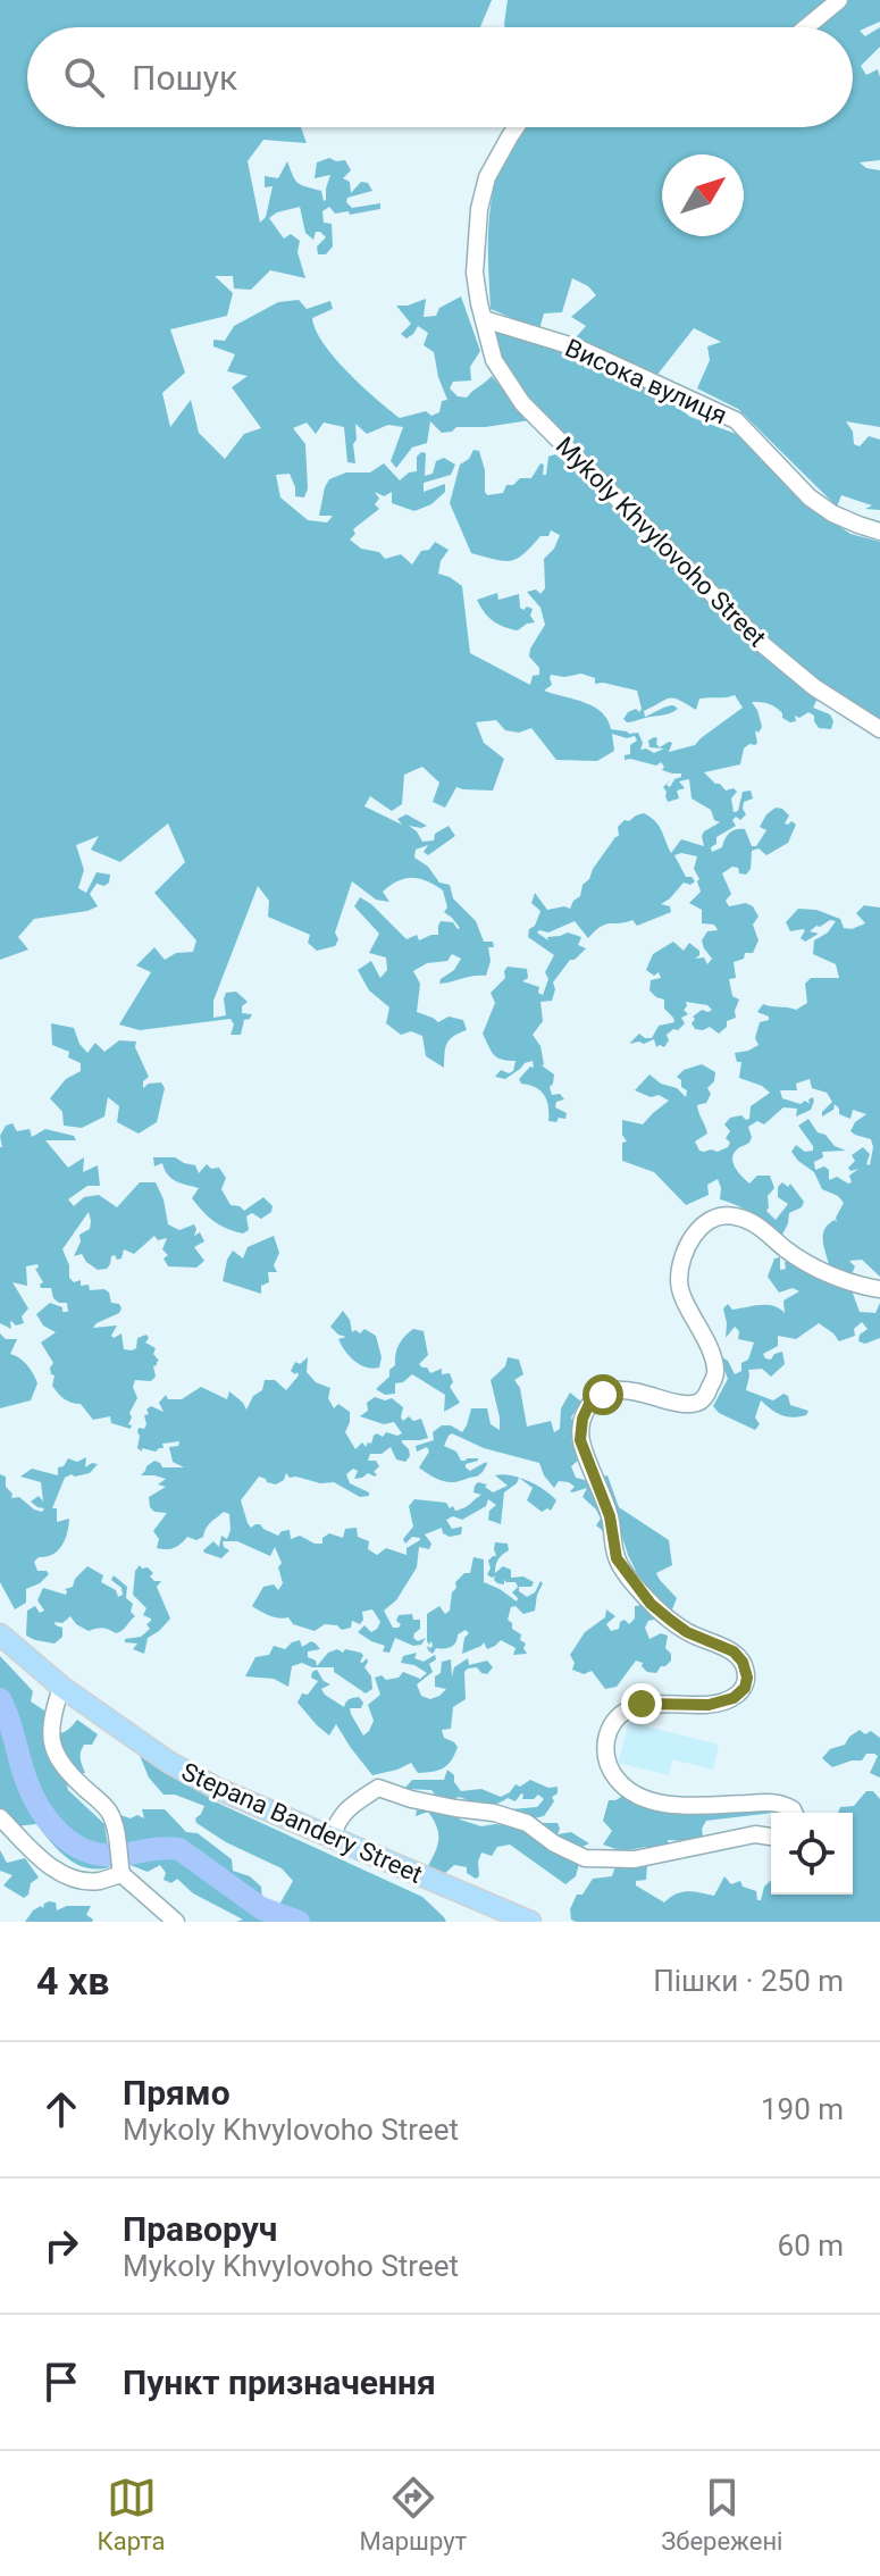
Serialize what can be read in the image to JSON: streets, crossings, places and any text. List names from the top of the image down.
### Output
{
  "streets": {
    "main road": ["Stepana Bandery Street"],
    "street": ["Висока вулиця", "Mykoly Khvylovoho Street"]
  },
  "crossings": [
    ["Висока вулиця", "Mykoly Khvylovoho Street"]
  ],
  "north": "top right",
  "page": {
    "search": "Пошук",
    "heading": ["4 хв", "Пішки · 250 m"],
    "list": [
      ["Прямо", "Mykoly Khvylovoho Street", "190 m"],
      ["Праворуч", "Mykoly Khvylovoho Street", "60 m"],
      "Пункт призначення"
    ],
    "nav": ["Карта", "Маршрут", "Збережені"]
  }
}
